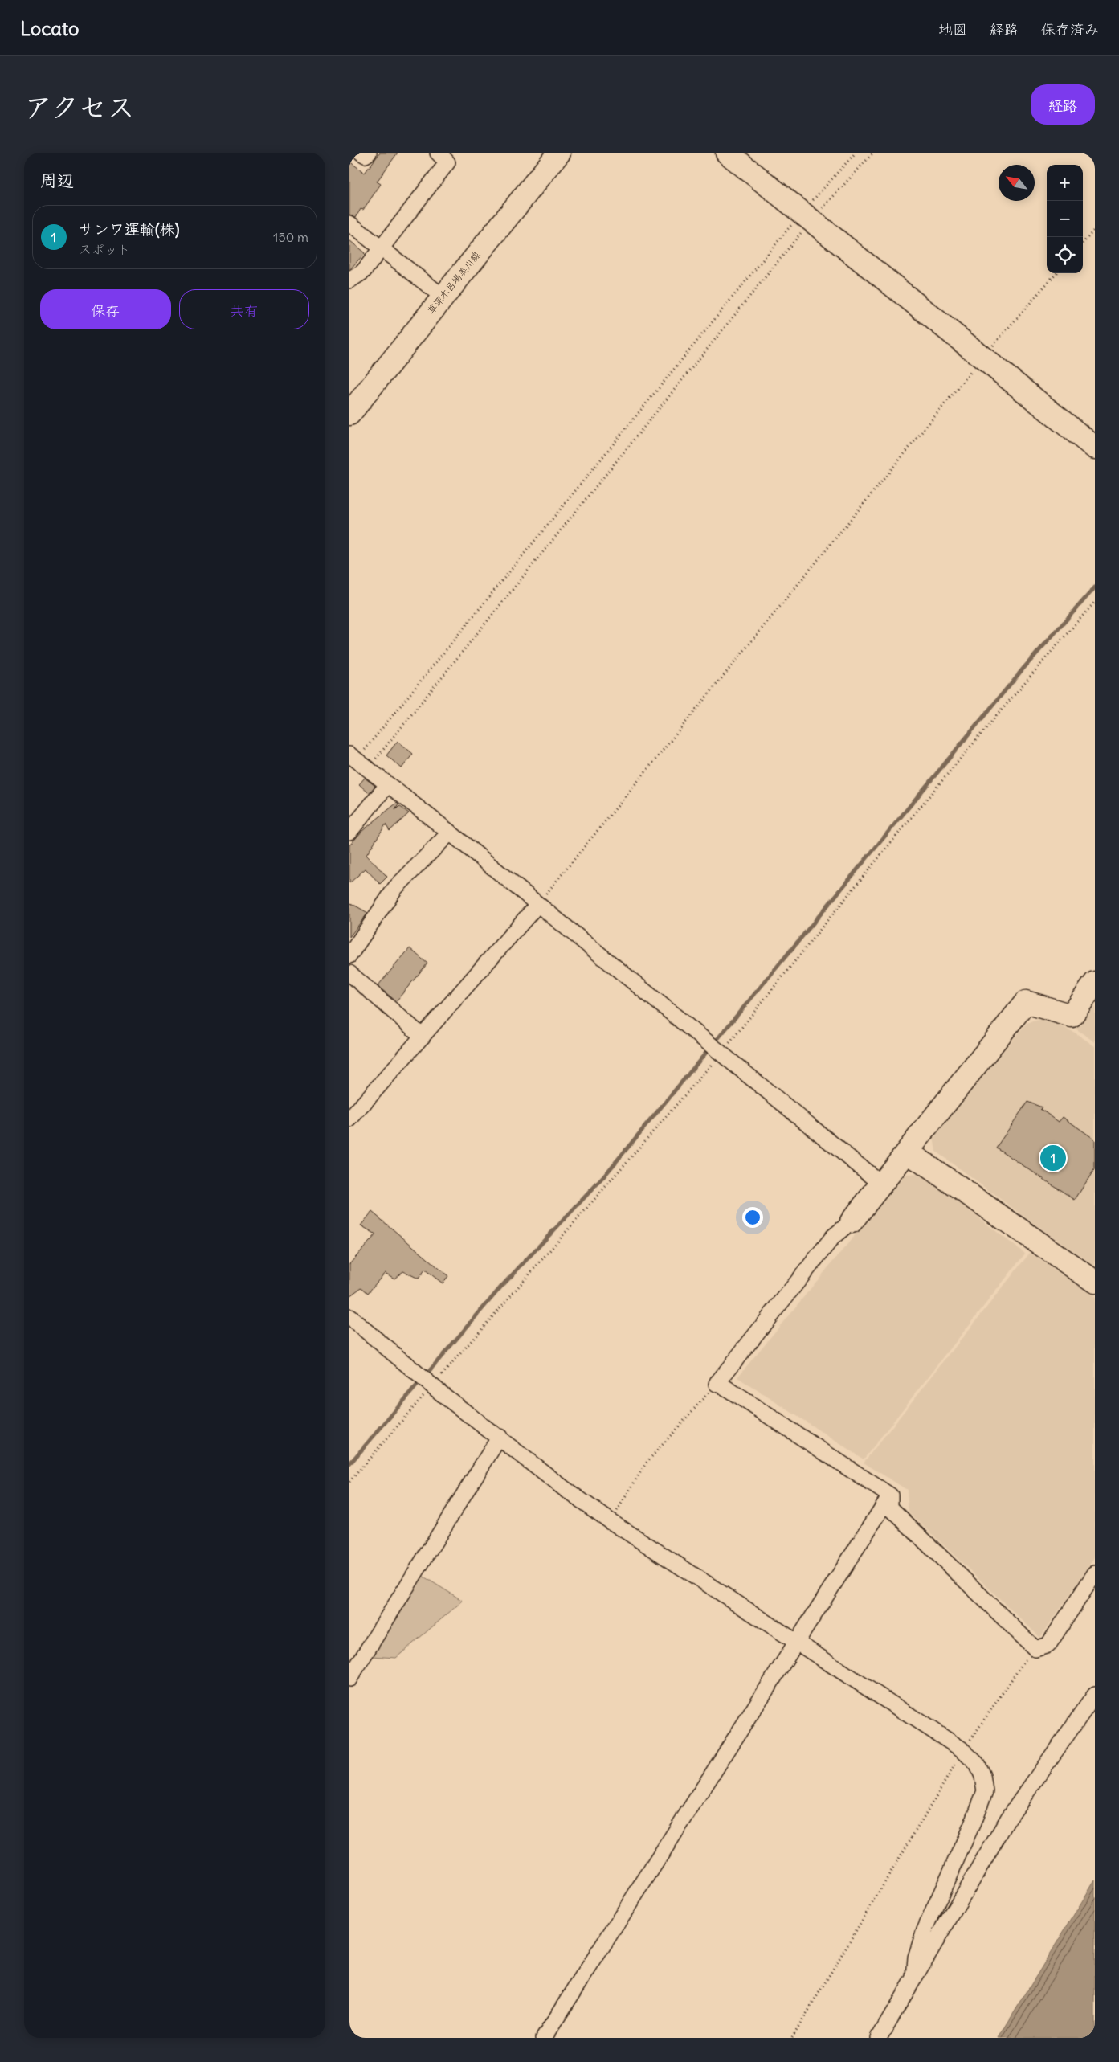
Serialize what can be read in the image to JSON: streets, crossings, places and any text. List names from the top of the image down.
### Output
{
  "streets": {
    "street": ["草深木呂場美川線"]
  },
  "north": "top left",
  "page": {
    "header": "Locato",
    "nav": ["地図", "経路", "保存済み"],
    "title": "アクセス",
    "buttons": [
      "経路",
      ["保存", "共有"]
    ],
    "heading": "周辺",
    "map_buttons": ["+", "−"],
    "list": [
      {
        "mark": "1",
        "name": "サンワ運輸(株)",
        "note": "スポット",
        "value": "150 m"
      }
    ],
    "pins": "1"
  }
}
